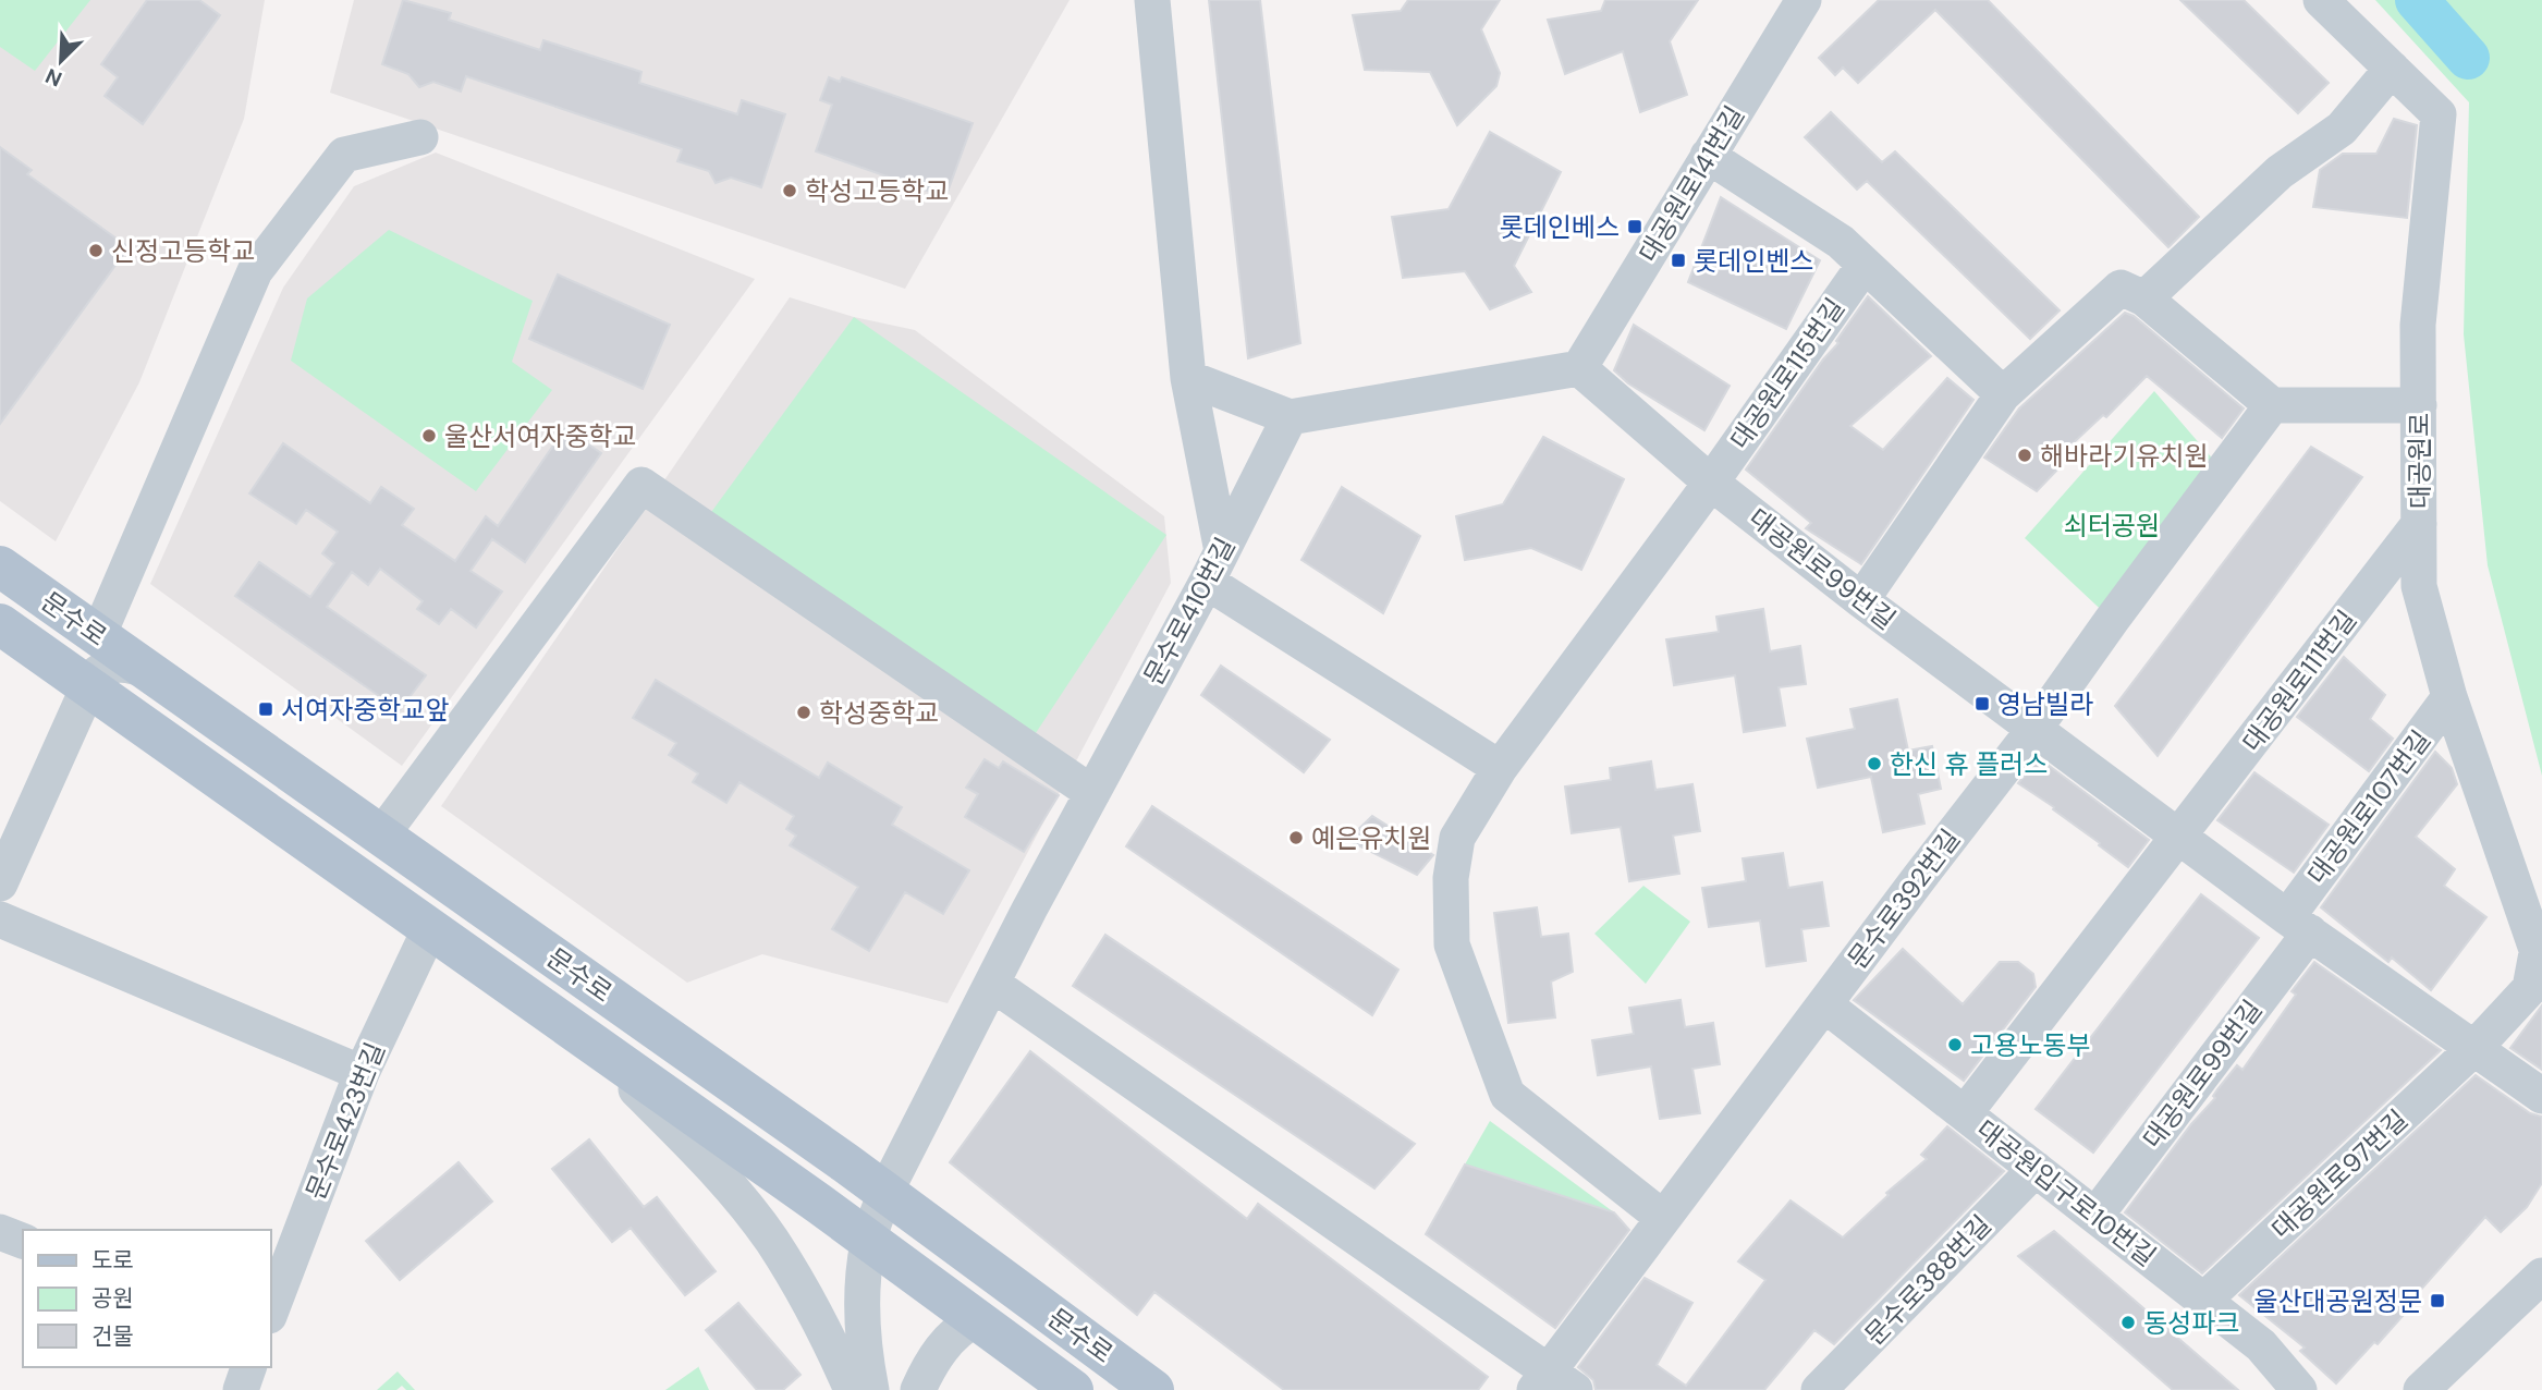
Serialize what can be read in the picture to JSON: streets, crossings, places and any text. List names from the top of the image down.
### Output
{
  "streets": {
    "main road": ["문수로"],
    "street": [
      "대공원로141번길",
      "대공원로115번길",
      "대공원로",
      "대공원로99번길",
      "문수로410번길",
      "대공원로111번길",
      "대공원로107번길",
      "문수로392번길",
      "문수로423번길",
      "대공원로97번길",
      "대공원입구로10번길",
      "문수로388번길"
    ]
  },
  "crossings": [
    ["대공원로141번길", "대공원로99번길"],
    ["대공원로115번길", "대공원로99번길"],
    ["대공원로115번길", "문수로392번길"],
    ["대공원로", "대공원로99번길"],
    ["대공원로", "대공원로111번길"],
    ["대공원로", "대공원로107번길"],
    ["대공원로", "대공원로97번길"],
    ["대공원로99번길", "대공원로111번길"],
    ["대공원로99번길", "대공원로107번길"],
    ["대공원로99번길", "문수로392번길"],
    ["대공원로99번길", "대공원로97번길"],
    ["대공원로99번길", "대공원입구로10번길"],
    ["문수로410번길", "문수로"],
    ["문수로", "문수로423번길"],
    ["대공원로111번길", "대공원입구로10번길"],
    ["문수로392번길", "대공원입구로10번길"],
    ["대공원로97번길", "대공원입구로10번길"],
    ["대공원입구로10번길", "문수로388번길"]
  ],
  "parks": ["쇠터공원"],
  "places": {
    "other": [
      "학성고등학교",
      "신정고등학교",
      "울산서여자중학교",
      "해바라기유치원",
      "학성중학교",
      "한신 휴 플러스",
      "예은유치원",
      "고용노동부",
      "동성파크"
    ],
    "transit": [
      "롯데인베스",
      "롯데인벤스",
      "영남빌라",
      "서여자중학교앞",
      "울산대공원정문"
    ]
  },
  "legend": ["도로", "공원", "건물"],
  "north": "bottom left"
}
